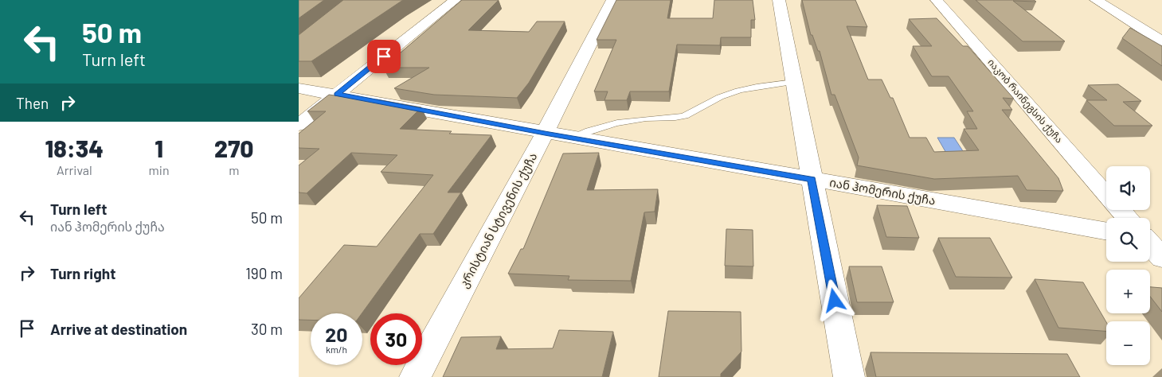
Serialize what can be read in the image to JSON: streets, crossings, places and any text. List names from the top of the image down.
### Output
{
  "streets": {
    "street": ["იაკობ რაინეგსის ქუჩა", "იან ჰომერის ქუჩა", "კრისტიან სტივენის ქუჩა"]
  },
  "crossings": [
    ["იან ჰომერის ქუჩა", "კრისტიან სტივენის ქუჩა"]
  ],
  "page": {
    "turn": ["50 m", "Turn left"],
    "then": "Then",
    "eta": [
      "18:34",
      "Arrival",
      "1",
      "min",
      "270",
      "m"
    ],
    "map_buttons": ["+", "−"],
    "list": [
      {
        "name": "Turn left",
        "note": "იან ჰომერის ქუჩა",
        "value": "50 m"
      },
      {
        "name": "Turn right",
        "value": "190 m"
      },
      {
        "name": "Arrive at destination",
        "value": "30 m"
      }
    ],
    "speed": "20 km/h",
    "limit": "30"
  }
}
